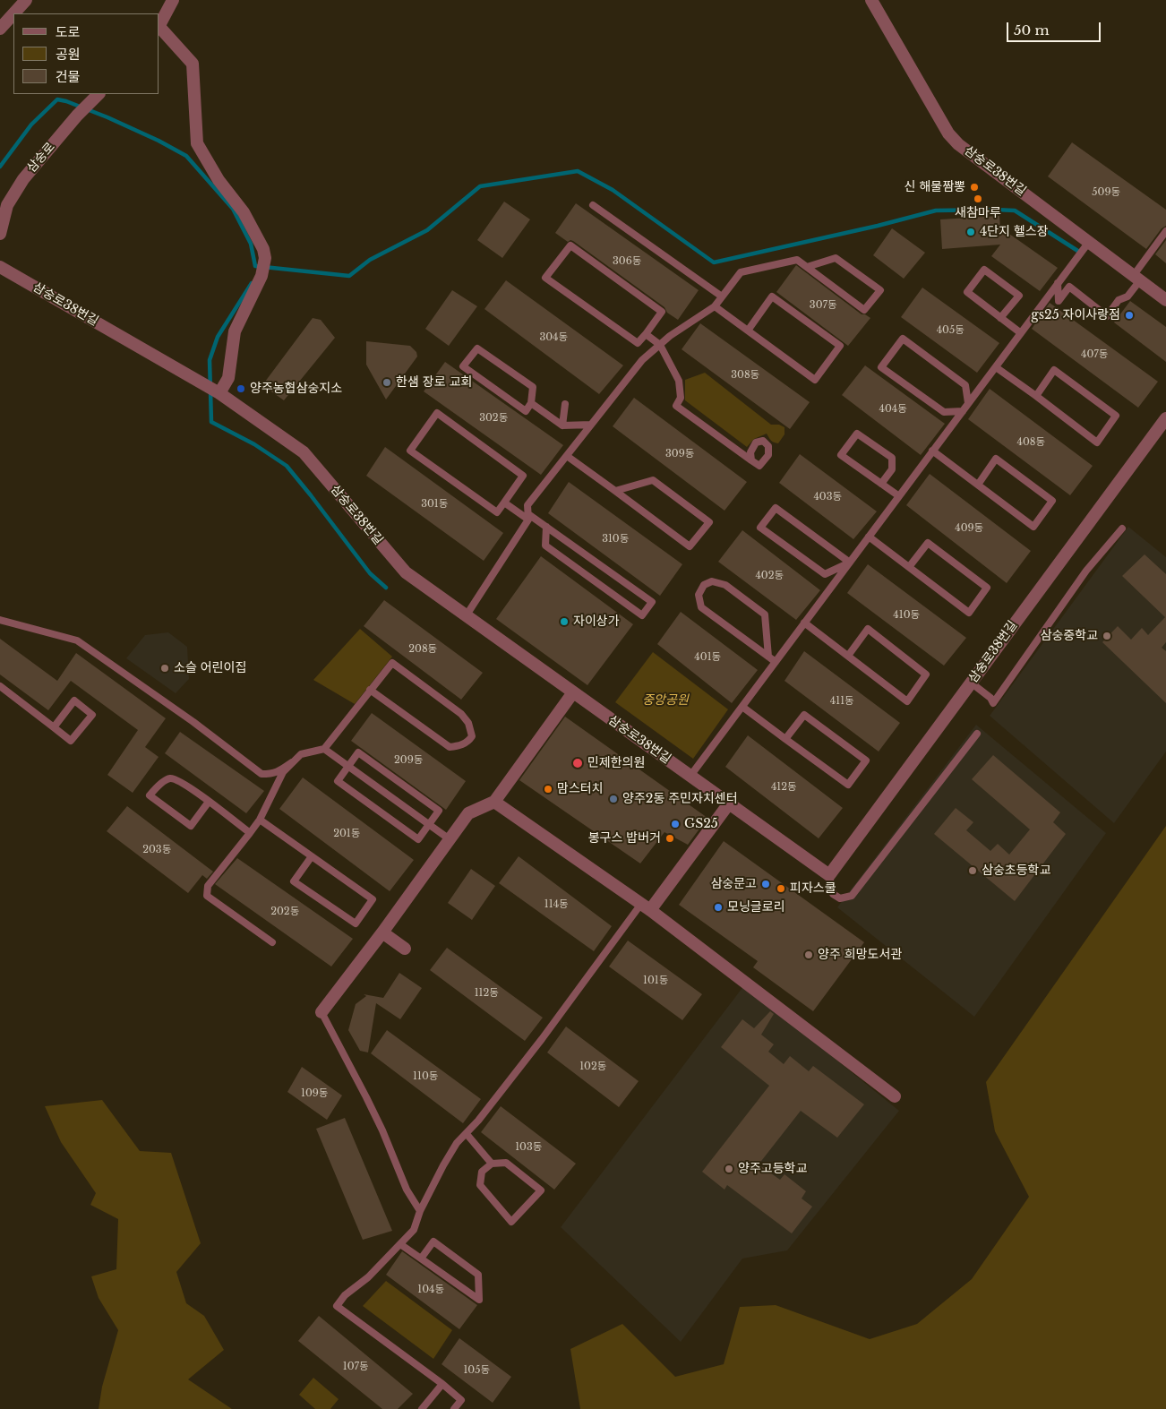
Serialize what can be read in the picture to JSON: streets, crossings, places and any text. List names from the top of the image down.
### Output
{
  "streets": {
    "street": ["삼숭로", "삼숭로38번길"]
  },
  "parks": ["중앙공원"],
  "places": [
    "신 해물짬뽕",
    "새참마루",
    "4단지 헬스장",
    "gs25 자이사랑점",
    "한샘 장로 교회",
    "양주농협삼숭지소",
    "자이상가",
    "삼숭중학교",
    "소슬 어린이집",
    "민제한의원",
    "맘스터치",
    "양주2동 주민자치센터",
    "GS25",
    "봉구스 밥버거",
    "삼숭초등학교",
    "삼숭문고",
    "피자스쿨",
    "모닝글로리",
    "양주 희망도서관",
    "양주고등학교"
  ],
  "house_numbers": [
    "509동",
    "306동",
    "307동",
    "405동",
    "304동",
    "407동",
    "308동",
    "404동",
    "302동",
    "408동",
    "309동",
    "403동",
    "301동",
    "409동",
    "310동",
    "402동",
    "410동",
    "208동",
    "401동",
    "411동",
    "209동",
    "412동",
    "201동",
    "203동",
    "114동",
    "202동",
    "101동",
    "112동",
    "102동",
    "110동",
    "109동",
    "103동",
    "104동",
    "107동",
    "105동"
  ],
  "legend": ["도로", "공원", "건물"],
  "scale_bar": "50 m"
}
